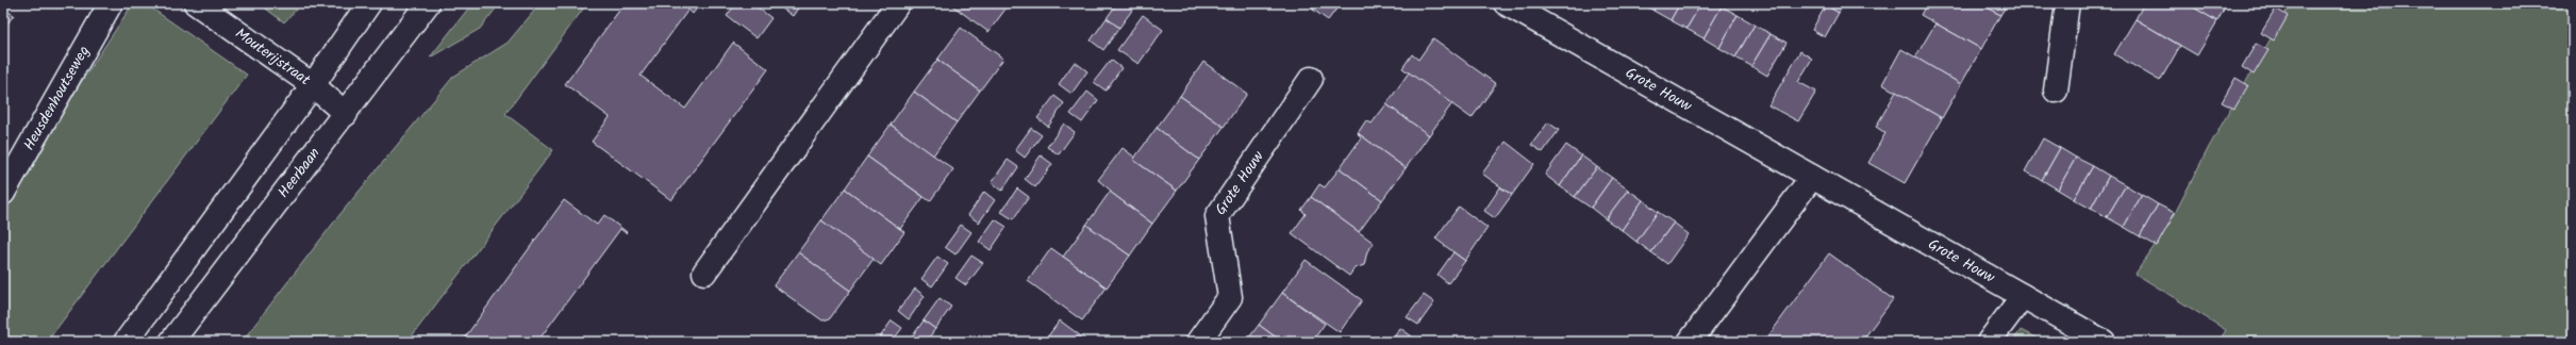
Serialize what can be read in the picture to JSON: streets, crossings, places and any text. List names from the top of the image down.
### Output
{
  "streets": {
    "street": [
      "Mouterijstraat",
      "Grote Houw",
      "Heusdenhoutseweg",
      "Heerbaan"
    ]
  },
  "crossings": [
    ["Mouterijstraat", "Heerbaan"]
  ]
}
